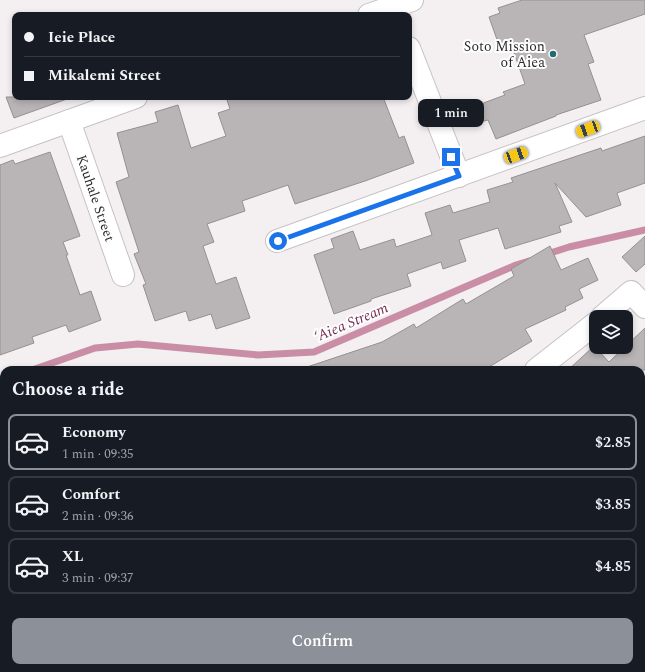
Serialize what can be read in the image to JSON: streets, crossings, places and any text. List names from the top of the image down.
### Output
{
  "streets": {
    "street": ["Kauhale Street"]
  },
  "water": ["ʻAiea Stream"],
  "places": ["Soto Mission of Aiea"],
  "page": {
    "banner": ["Ieie Place", "Mikalemi Street"],
    "bubble": "1 min",
    "heading": "Choose a ride",
    "list": [
      {
        "name": "Economy",
        "note": "1 min · 09:35",
        "value": "$2.85"
      },
      {
        "name": "Comfort",
        "note": "2 min · 09:36",
        "value": "$3.85"
      },
      {
        "name": "XL",
        "note": "3 min · 09:37",
        "value": "$4.85"
      }
    ],
    "buttons": "Confirm"
  }
}
